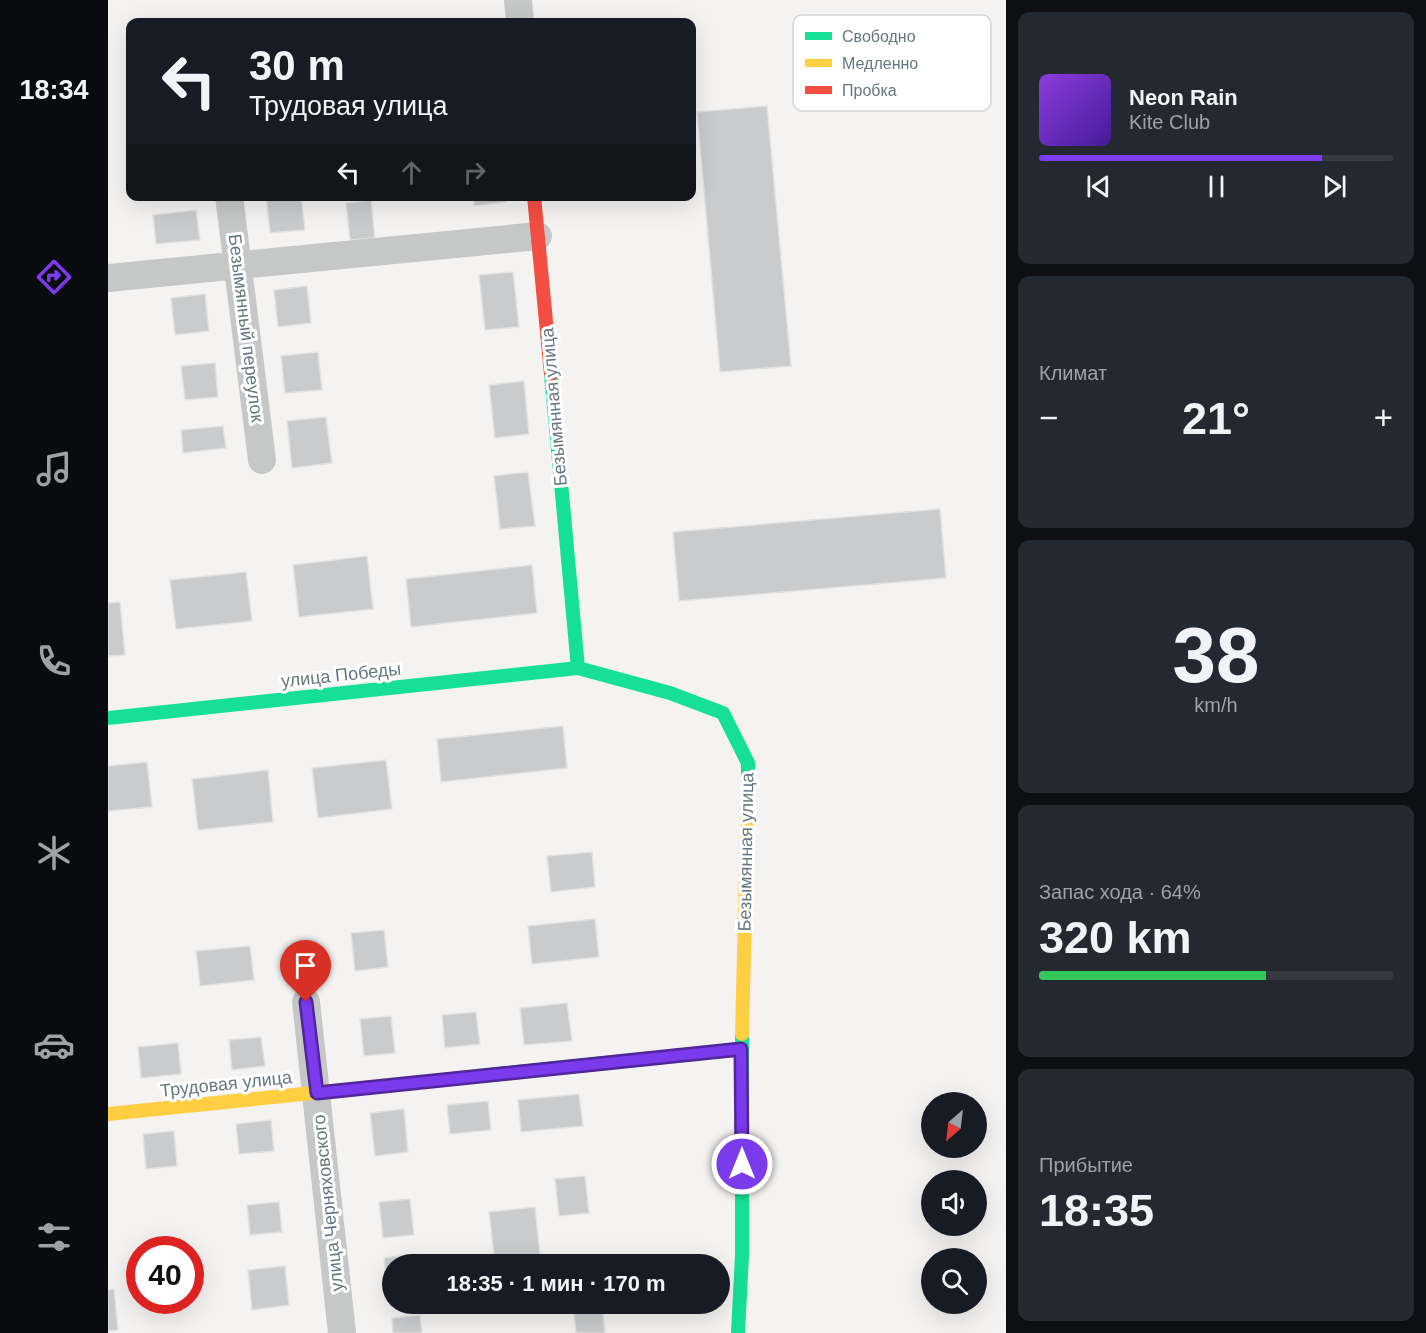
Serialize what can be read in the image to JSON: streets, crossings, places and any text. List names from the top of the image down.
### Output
{
  "streets": {
    "street": [
      "Безымянный переулок",
      "Безымянная улица",
      "улица Победы",
      "Трудовая улица",
      "улица Черняховского"
    ]
  },
  "crossings": [
    ["Безымянная улица", "улица Победы"],
    ["Безымянная улица", "Трудовая улица"],
    ["Трудовая улица", "улица Черняховского"]
  ],
  "legend": ["Свободно", "Медленно", "Пробка"],
  "north": "bottom left",
  "page": {
    "tabs": "18:34",
    "turn": ["30 m", "Трудовая улица"],
    "song": ["Neon Rain", "Kite Club"],
    "tile": [
      "Климат",
      ["38", "km/h"],
      ["Запас хода · 64%", "320 km"],
      ["Прибытие", "18:35"]
    ],
    "heat": ["−", "21°", "+"],
    "limit": "40",
    "trip": "18:35 · 1 мин · 170 m"
  }
}
